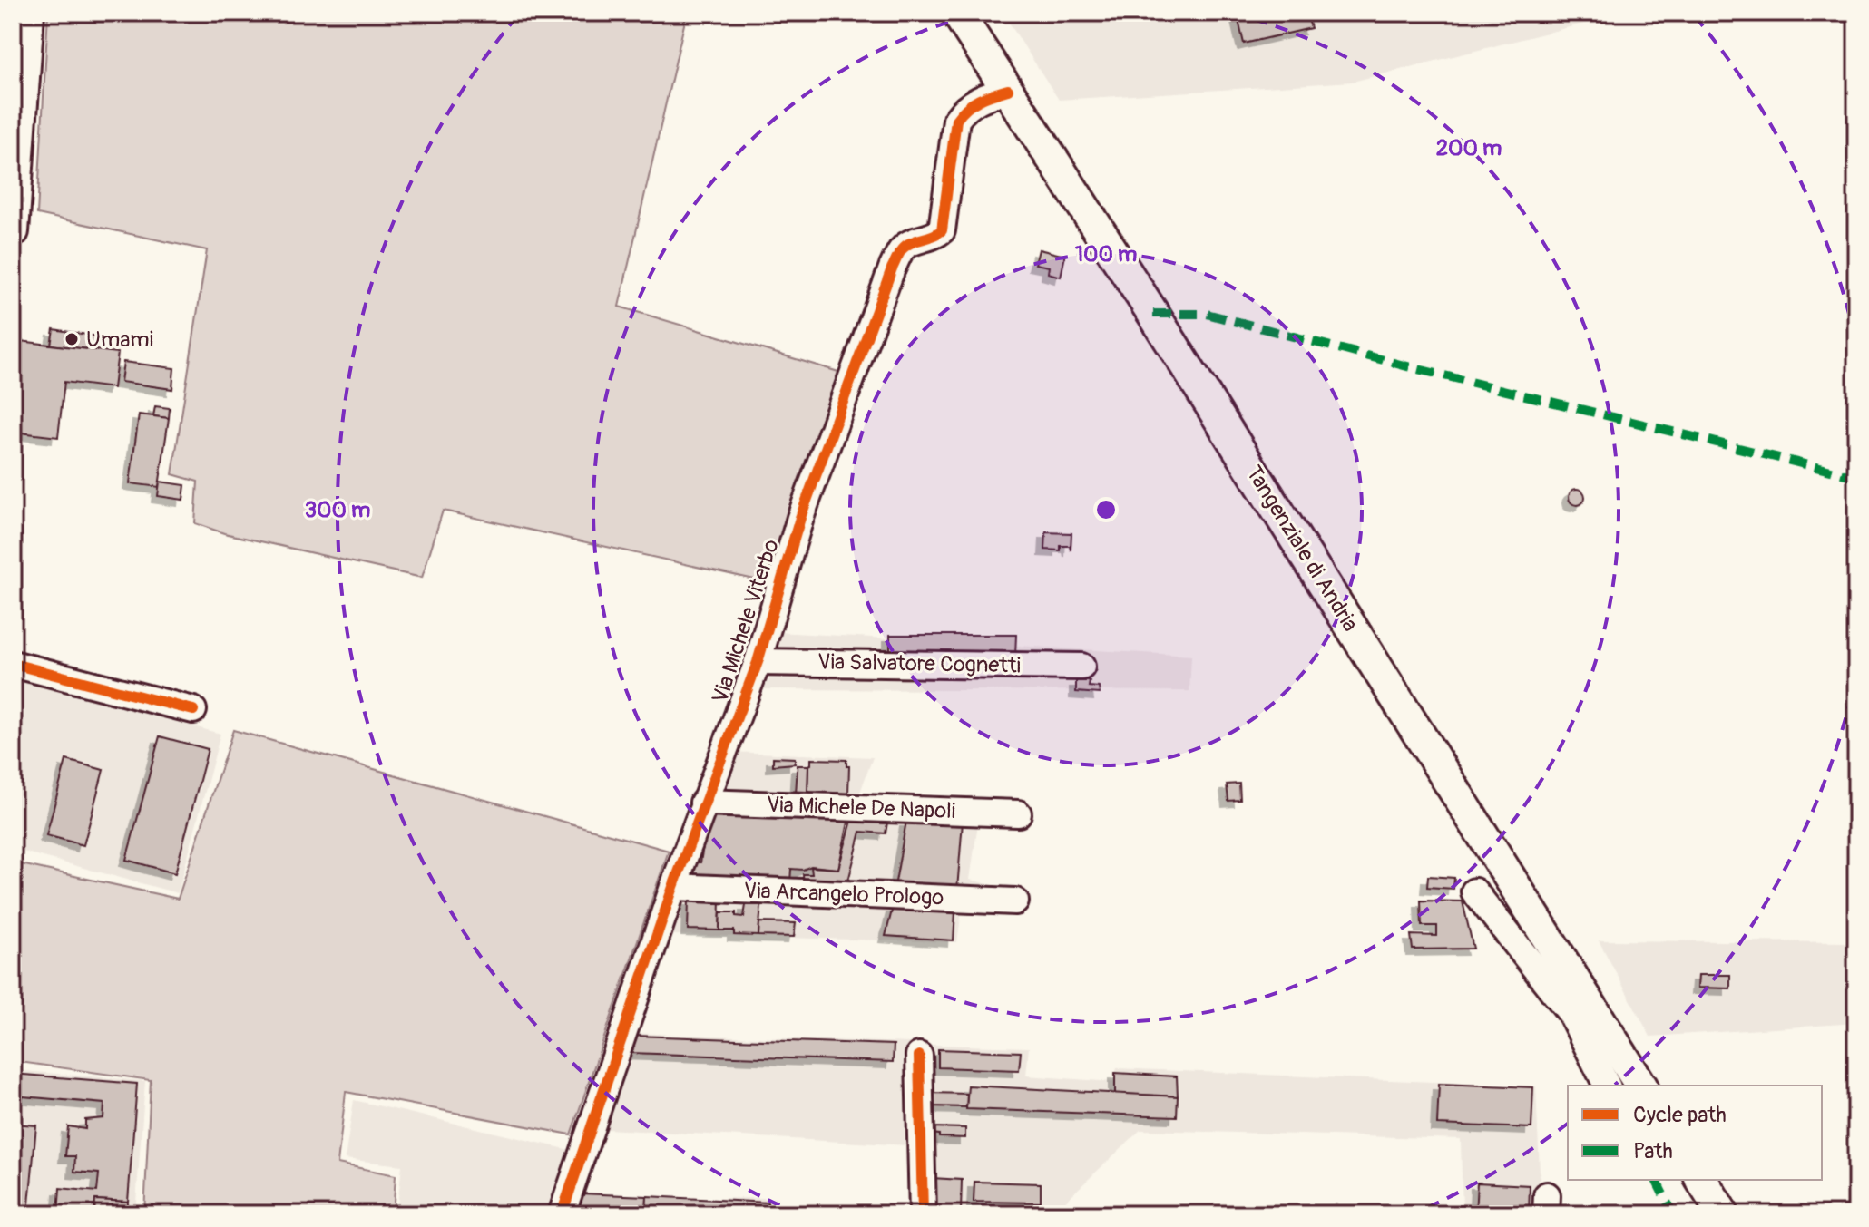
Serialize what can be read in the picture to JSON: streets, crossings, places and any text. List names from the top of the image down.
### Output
{
  "streets": {
    "main road": ["Tangenziale di Andria"],
    "street": [
      "Via Michele Viterbo",
      "Via Salvatore Cognetti",
      "Via Michele De Napoli",
      "Via Arcangelo Prologo"
    ]
  },
  "crossings": [
    ["Tangenziale di Andria", "Via Michele Viterbo"],
    ["Via Michele Viterbo", "Via Salvatore Cognetti"],
    ["Via Michele Viterbo", "Via Michele De Napoli"],
    ["Via Michele Viterbo", "Via Arcangelo Prologo"]
  ],
  "places": ["Umami"],
  "legend": ["Cycle path", "Path"],
  "rings": ["200 m", "100 m", "300 m"]
}
